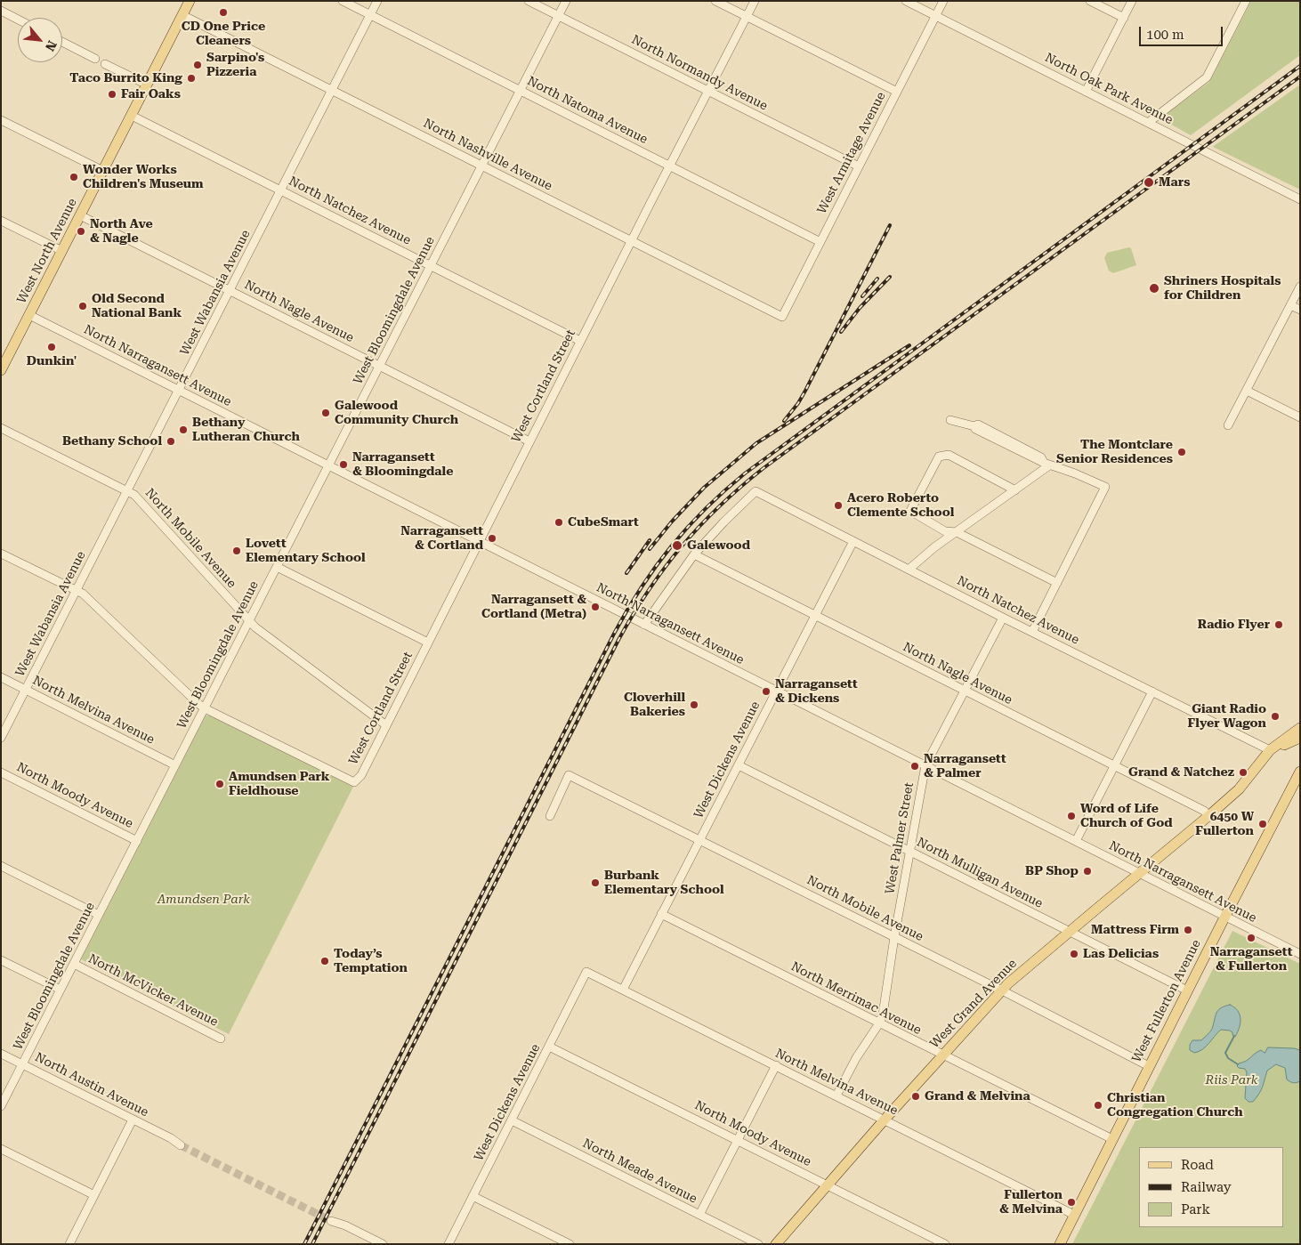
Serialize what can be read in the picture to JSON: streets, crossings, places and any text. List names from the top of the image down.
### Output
{
  "streets": {
    "main road": ["West North Avenue", "West Fullerton Avenue", "West Grand Avenue"],
    "street": [
      "North Normandy Avenue",
      "North Oak Park Avenue",
      "North Natoma Avenue",
      "West Armitage Avenue",
      "North Nashville Avenue",
      "North Natchez Avenue",
      "West Wabansia Avenue",
      "West Bloomingdale Avenue",
      "North Nagle Avenue",
      "North Narragansett Avenue",
      "West Cortland Street",
      "North Mobile Avenue",
      "North Melvina Avenue",
      "West Dickens Avenue",
      "North Moody Avenue",
      "West Palmer Street",
      "North Mulligan Avenue",
      "North McVicker Avenue",
      "North Merrimac Avenue",
      "North Austin Avenue",
      "North Meade Avenue"
    ]
  },
  "crossings": [
    ["North Normandy Avenue", "West Armitage Avenue"],
    ["North Normandy Avenue", "West Bloomingdale Avenue"],
    ["North Normandy Avenue", "West Cortland Street"],
    ["North Oak Park Avenue", "West Armitage Avenue"],
    ["North Natoma Avenue", "West Armitage Avenue"],
    ["North Natoma Avenue", "West Wabansia Avenue"],
    ["North Natoma Avenue", "West Bloomingdale Avenue"],
    ["North Natoma Avenue", "West Cortland Street"],
    ["West Armitage Avenue", "North Nashville Avenue"],
    ["North Nashville Avenue", "West North Avenue"],
    ["North Nashville Avenue", "West Wabansia Avenue"],
    ["North Nashville Avenue", "West Bloomingdale Avenue"],
    ["North Nashville Avenue", "West Cortland Street"],
    ["North Natchez Avenue", "West North Avenue"],
    ["North Natchez Avenue", "West Wabansia Avenue"],
    ["North Natchez Avenue", "West Bloomingdale Avenue"],
    ["North Natchez Avenue", "North Nagle Avenue"],
    ["North Natchez Avenue", "West Cortland Street"],
    ["North Natchez Avenue", "West Dickens Avenue"],
    ["North Natchez Avenue", "West Palmer Street"],
    ["North Natchez Avenue", "West Grand Avenue"],
    ["West North Avenue", "North Nagle Avenue"],
    ["West North Avenue", "North Narragansett Avenue"],
    ["West Wabansia Avenue", "North Nagle Avenue"],
    ["West Wabansia Avenue", "North Narragansett Avenue"],
    ["West Wabansia Avenue", "North Mobile Avenue"],
    ["West Wabansia Avenue", "North Melvina Avenue"],
    ["West Bloomingdale Avenue", "North Nagle Avenue"],
    ["West Bloomingdale Avenue", "North Narragansett Avenue"],
    ["West Bloomingdale Avenue", "West Cortland Street"],
    ["West Bloomingdale Avenue", "North Mobile Avenue"],
    ["West Bloomingdale Avenue", "North Melvina Avenue"],
    ["West Bloomingdale Avenue", "North Moody Avenue"],
    ["West Bloomingdale Avenue", "North McVicker Avenue"],
    ["West Bloomingdale Avenue", "North Austin Avenue"],
    ["North Nagle Avenue", "West Cortland Street"],
    ["North Nagle Avenue", "West Dickens Avenue"],
    ["North Nagle Avenue", "West Palmer Street"],
    ["North Nagle Avenue", "West Grand Avenue"],
    ["North Narragansett Avenue", "West Cortland Street"],
    ["North Narragansett Avenue", "West Dickens Avenue"],
    ["North Narragansett Avenue", "West Palmer Street"],
    ["North Narragansett Avenue", "West Fullerton Avenue"],
    ["North Narragansett Avenue", "West Grand Avenue"],
    ["West Cortland Street", "North Mobile Avenue"],
    ["North Mobile Avenue", "West Dickens Avenue"],
    ["North Mobile Avenue", "West Palmer Street"],
    ["North Mobile Avenue", "West Fullerton Avenue"],
    ["North Mobile Avenue", "West Grand Avenue"],
    ["North Melvina Avenue", "West Dickens Avenue"],
    ["North Melvina Avenue", "West Palmer Street"],
    ["North Melvina Avenue", "West Fullerton Avenue"],
    ["North Melvina Avenue", "West Grand Avenue"],
    ["West Dickens Avenue", "North Moody Avenue"],
    ["West Dickens Avenue", "North Mulligan Avenue"],
    ["West Dickens Avenue", "North Merrimac Avenue"],
    ["West Dickens Avenue", "North Meade Avenue"],
    ["North Moody Avenue", "West Grand Avenue"],
    ["West Palmer Street", "North Mulligan Avenue"],
    ["West Palmer Street", "North Merrimac Avenue"],
    ["North Mulligan Avenue", "West Fullerton Avenue"],
    ["North Mulligan Avenue", "West Grand Avenue"],
    ["North Merrimac Avenue", "West Fullerton Avenue"],
    ["North Merrimac Avenue", "West Grand Avenue"]
  ],
  "parks": ["Amundsen Park", "Riis Park"],
  "places": [
    "CD One Price Cleaners",
    "Sarpino's Pizzeria",
    "Taco Burrito King",
    "Fair Oaks",
    "Wonder Works Children's Museum",
    "Mars",
    "North Ave & Nagle",
    "Shriners Hospitals for Children",
    "Old Second National Bank",
    "Dunkin'",
    "Galewood Community Church",
    "Bethany Lutheran Church",
    "Bethany School",
    "The Montclare Senior Residences",
    "Narragansett & Bloomingdale",
    "Acero Roberto Clemente School",
    "CubeSmart",
    "Narragansett & Cortland",
    "Galewood",
    "Lovett Elementary School",
    "Narragansett & Cortland (Metra)",
    "Radio Flyer",
    "Narragansett & Dickens",
    "Cloverhill Bakeries",
    "Giant Radio Flyer Wagon",
    "Narragansett & Palmer",
    "Grand & Natchez",
    "Amundsen Park Fieldhouse",
    "Word of Life Church of God",
    "6450 W Fullerton",
    "BP Shop",
    "Burbank Elementary School",
    "Mattress Firm",
    "Narragansett & Fullerton",
    "Las Delicias",
    "Today’s Temptation",
    "Grand & Melvina",
    "Christian Congregation Church",
    "Fullerton & Melvina"
  ],
  "legend": ["Road", "Railway", "Park"],
  "scale_bar": "100 m",
  "north": "bottom right"
}
